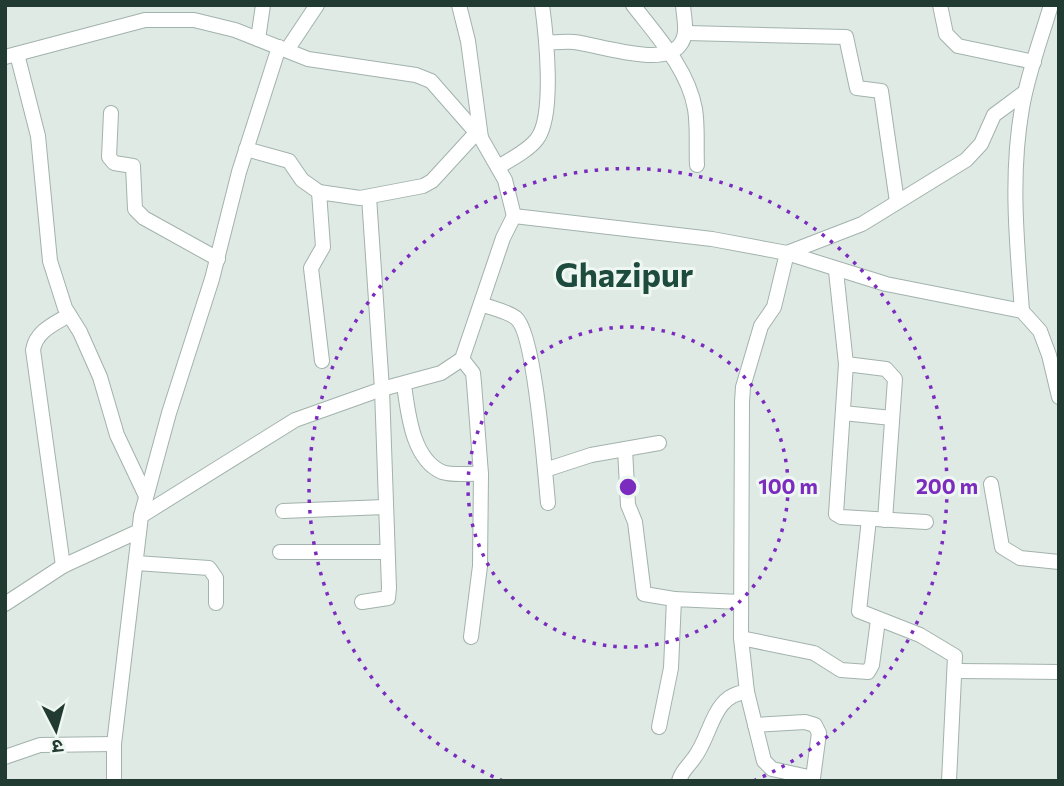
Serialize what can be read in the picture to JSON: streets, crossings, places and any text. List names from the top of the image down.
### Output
{
  "districts": ["Ghazipur"],
  "north": "bottom",
  "rings": ["100 m", "200 m"]
}
